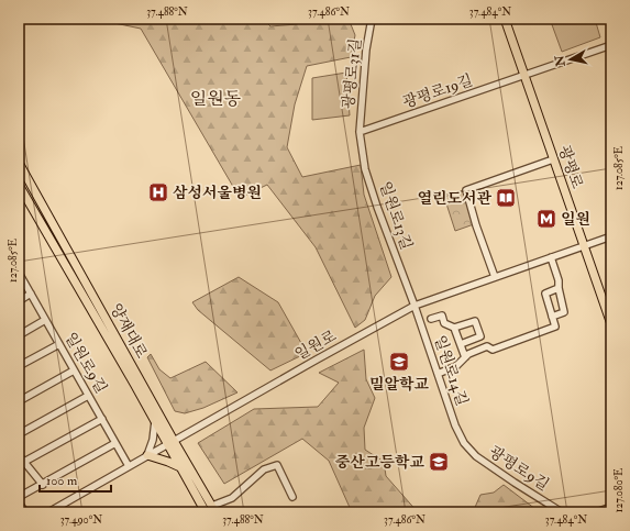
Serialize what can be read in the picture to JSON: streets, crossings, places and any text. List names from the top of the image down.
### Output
{
  "streets": {
    "main road": ["광평로", "양재대로"],
    "street": [
      "광평로31길",
      "광평로19길",
      "일원로13길",
      "일원로",
      "일원로9길",
      "일원로14길",
      "광평로9길"
    ]
  },
  "crossings": [
    ["광평로31길", "광평로19길"],
    ["광평로31길", "일원로13길"],
    ["광평로19길", "광평로"],
    ["광평로19길", "일원로13길"],
    ["광평로", "일원로"],
    ["일원로13길", "일원로"],
    ["일원로13길", "일원로14길"],
    ["양재대로", "일원로"],
    ["일원로", "일원로9길"],
    ["일원로", "일원로14길"],
    ["일원로14길", "광평로9길"]
  ],
  "districts": ["일원동"],
  "places": {
    "hospital": ["삼성서울병원"],
    "library": ["열린도서관"],
    "metro station": ["일원"],
    "school or university": ["밀알학교", "중산고등학교"]
  },
  "scale_bar": "100 m",
  "north": "left",
  "coordinates": [
    "37.488°N",
    "37.486°N",
    "37.484°N",
    "127.085°E",
    "127.080°E",
    "37.490°N"
  ]
}
